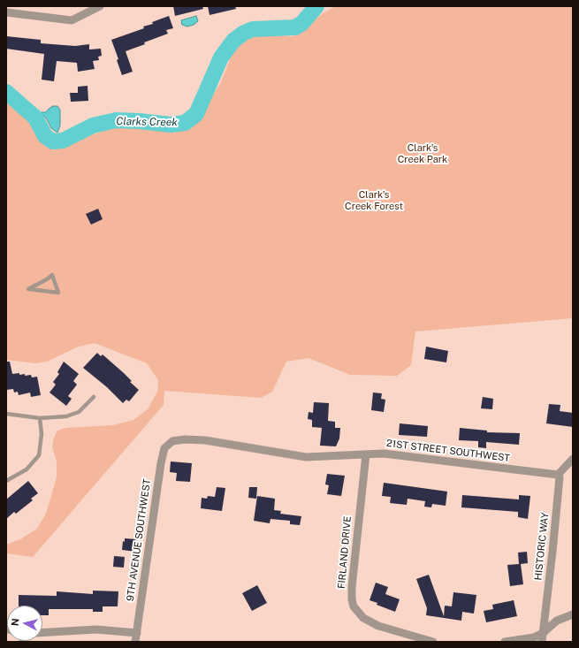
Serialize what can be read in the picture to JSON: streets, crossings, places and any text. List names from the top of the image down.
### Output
{
  "streets": {
    "street": [
      "21ST STREET SOUTHWEST",
      "9TH AVENUE SOUTHWEST",
      "HISTORIC WAY",
      "FIRLAND DRIVE"
    ]
  },
  "crossings": [
    ["21ST STREET SOUTHWEST", "9TH AVENUE SOUTHWEST"],
    ["21ST STREET SOUTHWEST", "HISTORIC WAY"],
    ["21ST STREET SOUTHWEST", "FIRLAND DRIVE"]
  ],
  "water": ["Clarks Creek"],
  "parks": ["Clark's Creek Park", "Clark's Creek Forest"],
  "north": "left"
}
